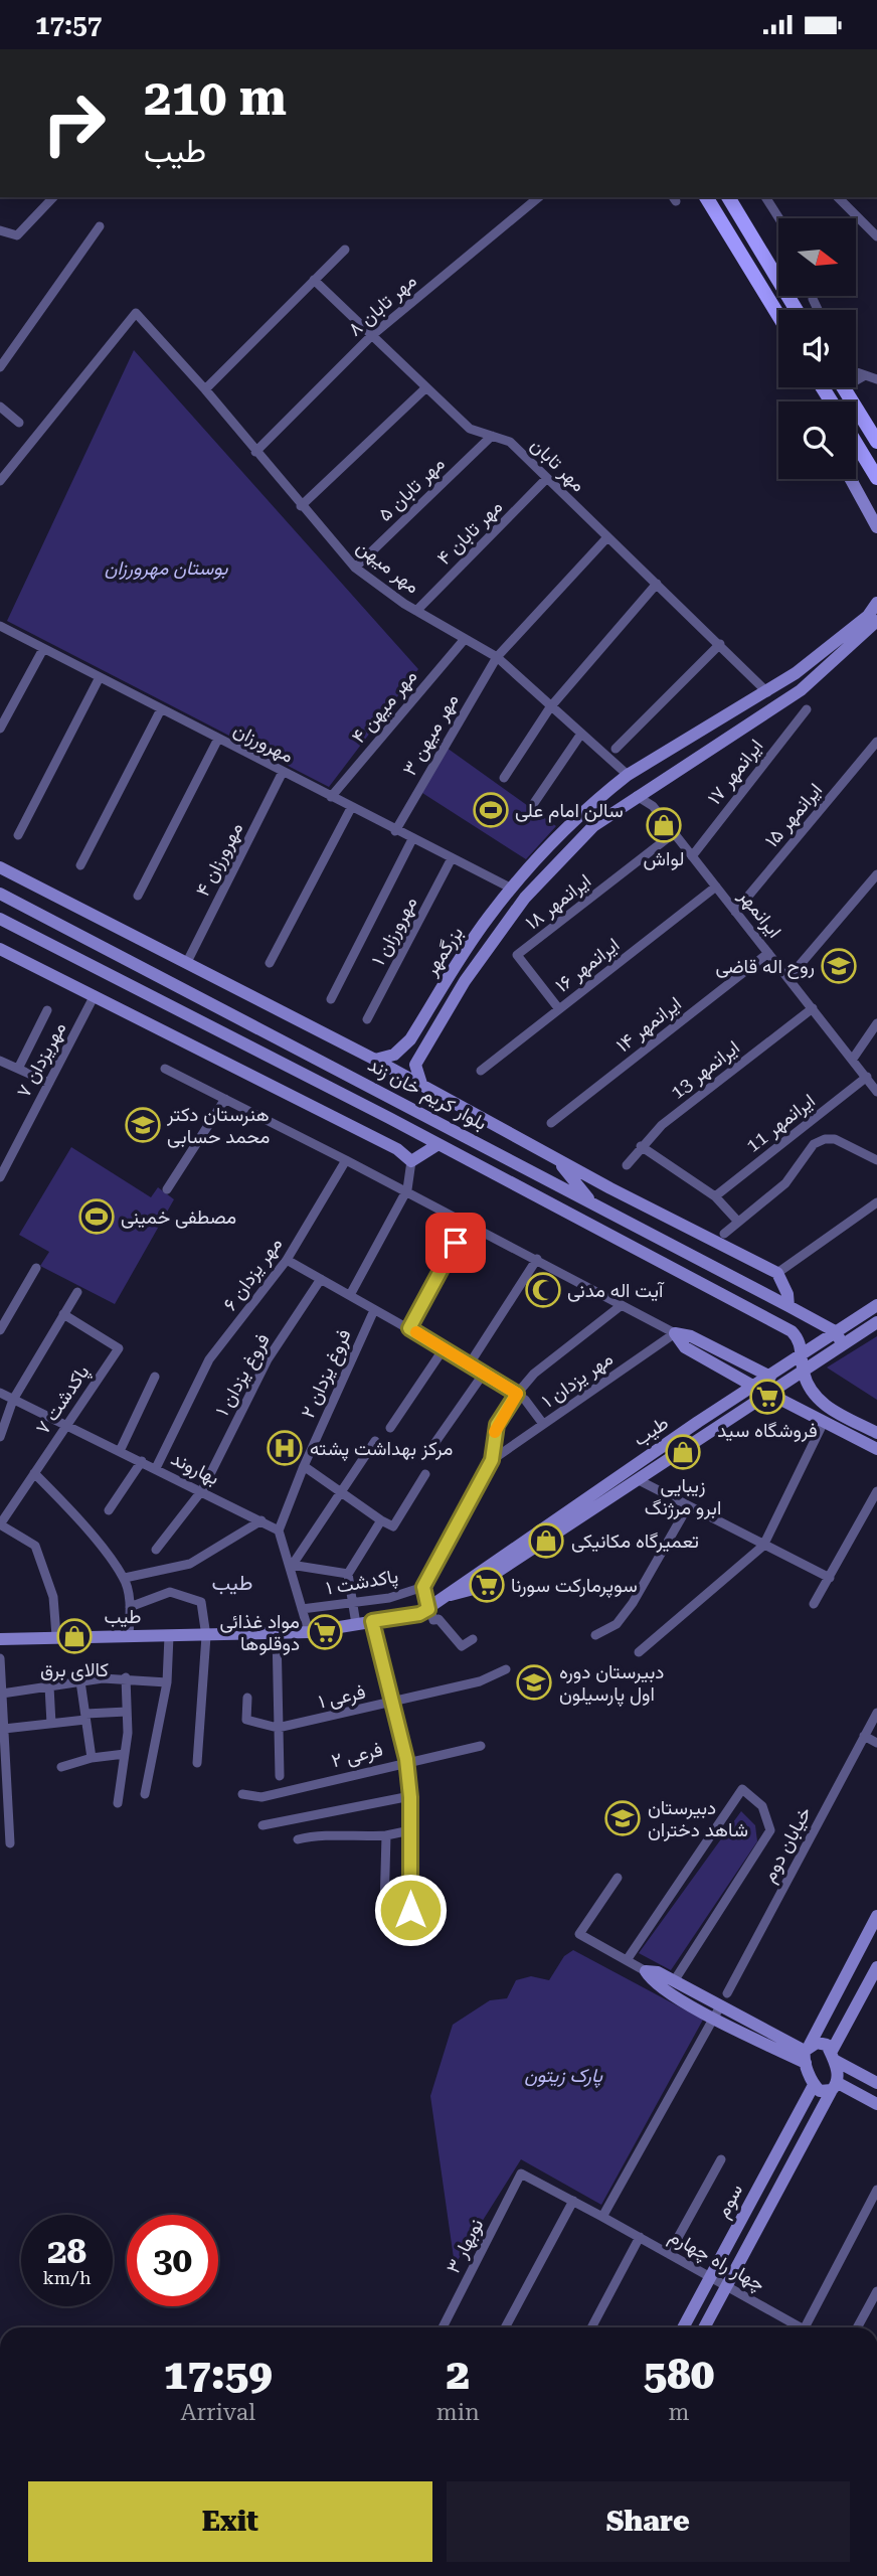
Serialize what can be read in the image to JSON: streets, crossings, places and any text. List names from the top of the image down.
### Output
{
  "streets": {
    "main road": [
      "بزرگمهر",
      "بلوار کریم خان زند",
      "طیب",
      "سوم"
    ],
    "street": [
      "مهر تابان ۸",
      "مهر تابان",
      "مهر تابان ۵",
      "مهر تابان ۴",
      "مهر میهن",
      "مهر میهن ۴",
      "مهر میهن ۳",
      "مهرورزان",
      "ایرانمهر ۱۷",
      "ایرانمهر ۱۵",
      "مهرورزان ۴",
      "ایرانمهر ۱۸",
      "ایرانمهر",
      "مهرورزان ۱",
      "ایرانمهر ۱۶",
      "ایرانمهر ۱۴",
      "مهریزدان ۷",
      "ایرانمهر 13",
      "ایرانمهر 11",
      "مهر یزدان ۶",
      "فروغ یزدان ۲",
      "فروغ یزدان ۱",
      "مهر یزدان ۱",
      "پاکدشت ۷",
      "بهاروند",
      "پاکدشت ۱",
      "فرعی ۱",
      "فرعی ۲",
      "خیابان دوم",
      "نوبهار ۳",
      "چهار راه چهارم"
    ]
  },
  "crossings": [
    ["مهر تابان ۸", "مهر تابان"],
    ["مهر تابان ۸", "مهر میهن"],
    ["مهر تابان", "مهر تابان ۵"],
    ["مهر تابان", "مهر تابان ۴"],
    ["مهر تابان", "مهر میهن ۳"],
    ["مهر تابان", "بزرگمهر"],
    ["مهر تابان ۵", "مهر میهن"],
    ["مهر تابان ۴", "مهر میهن"],
    ["مهر میهن", "مهر میهن ۴"],
    ["مهر میهن", "مهر میهن ۳"],
    ["مهر میهن", "بزرگمهر"],
    ["مهر میهن ۴", "مهرورزان"],
    ["مهر میهن ۳", "مهرورزان"],
    ["مهرورزان", "مهرورزان ۴"],
    ["مهرورزان", "مهرورزان ۱"],
    ["مهرورزان", "بزرگمهر"],
    ["ایرانمهر ۱۷", "ایرانمهر"],
    ["ایرانمهر ۱۵", "ایرانمهر"],
    ["ایرانمهر ۱۸", "ایرانمهر"],
    ["ایرانمهر ۱۸", "ایرانمهر ۱۶"],
    ["ایرانمهر", "بزرگمهر"],
    ["ایرانمهر", "ایرانمهر ۱۶"],
    ["ایرانمهر", "ایرانمهر ۱۴"],
    ["ایرانمهر", "ایرانمهر 13"],
    ["ایرانمهر", "ایرانمهر 11"],
    ["بلوار کریم خان زند", "طیب"],
    ["مهر یزدان ۶", "مهر یزدان ۱"],
    ["مهر یزدان ۶", "بهاروند"],
    ["فروغ یزدان ۲", "مهر یزدان ۱"],
    ["فروغ یزدان ۲", "بهاروند"],
    ["فروغ یزدان ۱", "مهر یزدان ۱"],
    ["فروغ یزدان ۱", "بهاروند"],
    ["مهر یزدان ۱", "پاکدشت ۱"],
    ["پاکدشت ۷", "بهاروند"],
    ["سوم", "چهار راه چهارم"]
  ],
  "districts": ["طیب"],
  "parks": ["بوستان مهرورزان", "پارک زیتون"],
  "places": {
    "sports": ["سالن امام علی", "مصطفی خمینی"],
    "shop": [
      "لواش",
      "زیبایی ابرو مرژنگ",
      "تعمیرگاه مکانیکی",
      "کالای برق"
    ],
    "school or university": [
      "روح اله قاضی",
      "هنرستان دکتر محمد حسابی",
      "دبیرستان دوره اول پارسیلون",
      "دبیرستان شاهد دختران"
    ],
    "mosque": ["آیت اله مدنی"],
    "supermarket": ["فروشگاه سید", "سوپرمارکت سورنا", "مواد غذائی دوقلوها"],
    "hospital": ["مرکز بهداشت پشته"]
  },
  "north": "right",
  "page": {
    "status": "17:57",
    "turn": ["210 m", "طیب"],
    "speed": "28 km/h",
    "limit": "30",
    "eta": [
      "17:59",
      "Arrival",
      "2",
      "min",
      "580",
      "m"
    ],
    "buttons": ["Exit", "Share"]
  }
}
